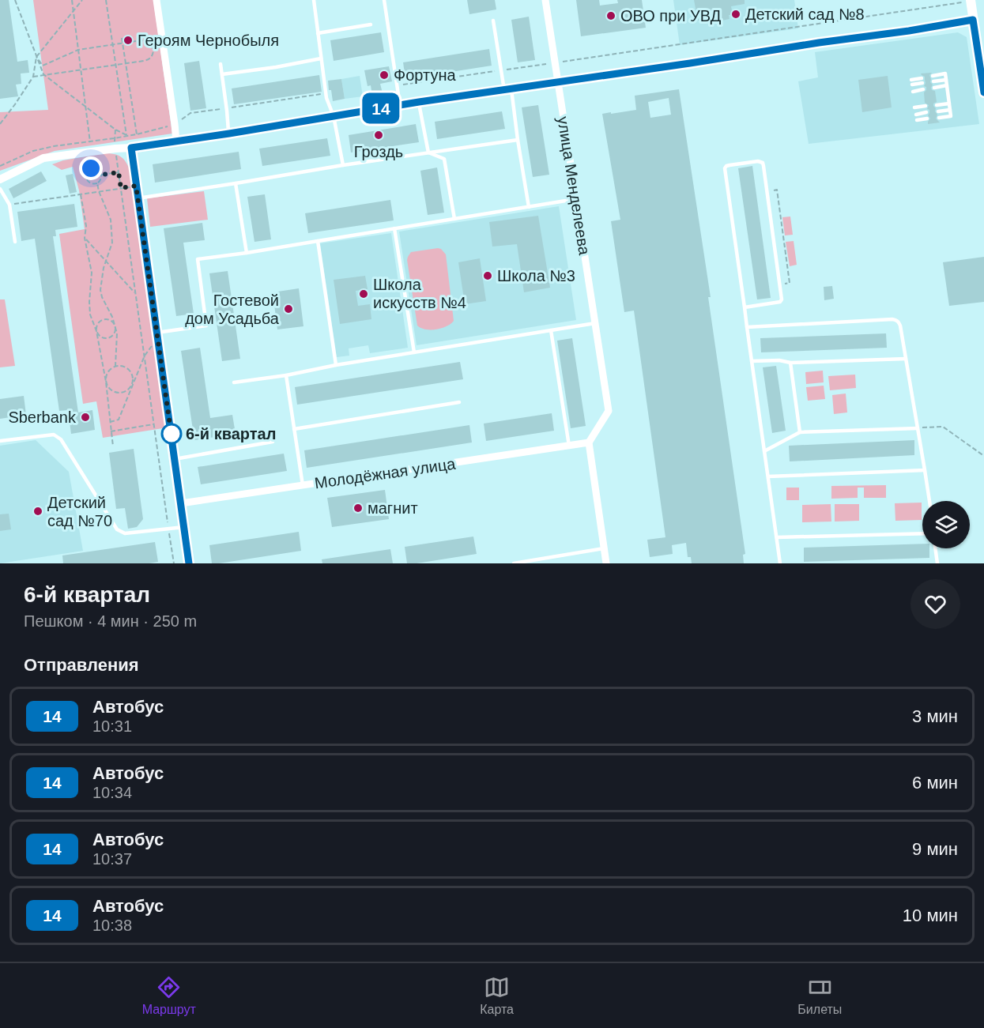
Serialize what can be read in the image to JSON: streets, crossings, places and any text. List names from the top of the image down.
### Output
{
  "streets": {
    "street": ["улица Менделеева", "Молодёжная улица"]
  },
  "crossings": [
    ["улица Менделеева", "Молодёжная улица"]
  ],
  "places": [
    "Детский сад №8",
    "ОВО при УВД",
    "Героям Чернобыля",
    "Фортуна",
    "Гроздь",
    "Школа №3",
    "Школа искусств №4",
    "Гостевой дом Усадьба",
    "Sberbank",
    "6-й квартал",
    "магнит",
    "Детский сад №70"
  ],
  "lines": ["bus line 14"],
  "page": {
    "on_map": "14",
    "heading": [
      ["6-й квартал", "Пешком · 4 мин · 250 m"],
      "Отправления"
    ],
    "list": [
      {
        "mark": "14",
        "name": "Автобус",
        "note": "10:31",
        "value": "3 мин"
      },
      {
        "mark": "14",
        "name": "Автобус",
        "note": "10:34",
        "value": "6 мин"
      },
      {
        "mark": "14",
        "name": "Автобус",
        "note": "10:37",
        "value": "9 мин"
      },
      {
        "mark": "14",
        "name": "Автобус",
        "note": "10:38",
        "value": "10 мин"
      }
    ],
    "tabs": ["Маршрут", "Карта", "Билеты"]
  }
}
